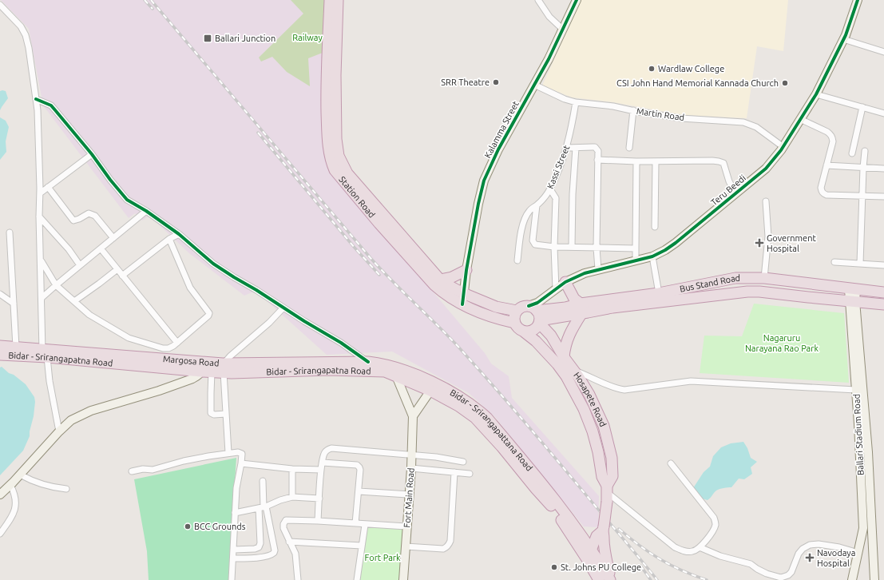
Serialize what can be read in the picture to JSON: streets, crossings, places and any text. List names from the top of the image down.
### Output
{
  "streets": {
    "highway": [
      "Station Road",
      "Bus Stand Road",
      "Bidar - Srirangapatna Road",
      "Margosa Road",
      "Hosapete Road",
      "Bidar - Srirangapattana Road"
    ],
    "street": [
      "Martin Road",
      "Kalamma Street",
      "Kassi Street",
      "Teru Beedi",
      "Ballari Stadium Road",
      "Fort Main Road"
    ]
  },
  "crossings": [
    ["Martin Road", "Kalamma Street"],
    ["Martin Road", "Kassi Street"],
    ["Martin Road", "Teru Beedi"],
    ["Kalamma Street", "Station Road"],
    ["Teru Beedi", "Station Road"],
    ["Teru Beedi", "Bus Stand Road"],
    ["Teru Beedi", "Hosapete Road"],
    ["Station Road", "Bus Stand Road"],
    ["Station Road", "Hosapete Road"],
    ["Bus Stand Road", "Hosapete Road"],
    ["Bus Stand Road", "Ballari Stadium Road"],
    ["Bidar - Srirangapatna Road", "Margosa Road"],
    ["Bidar - Srirangapatna Road", "Bidar - Srirangapattana Road"],
    ["Bidar - Srirangapatna Road", "Fort Main Road"],
    ["Margosa Road", "Bidar - Srirangapattana Road"],
    ["Bidar - Srirangapattana Road", "Fort Main Road"]
  ],
  "parks": ["Railway", "Nagaruru Narayana Rao Park", "Fort Park"],
  "places": {
    "transit": ["Ballari Junction"],
    "other": [
      "Wardlaw College",
      "SRR Theatre",
      "CSI John Hand Memorial Kannada Church",
      "BCC Grounds",
      "St. Johns PU College"
    ],
    "health": ["Government Hospital", "Navodaya Hospital"]
  }
}
